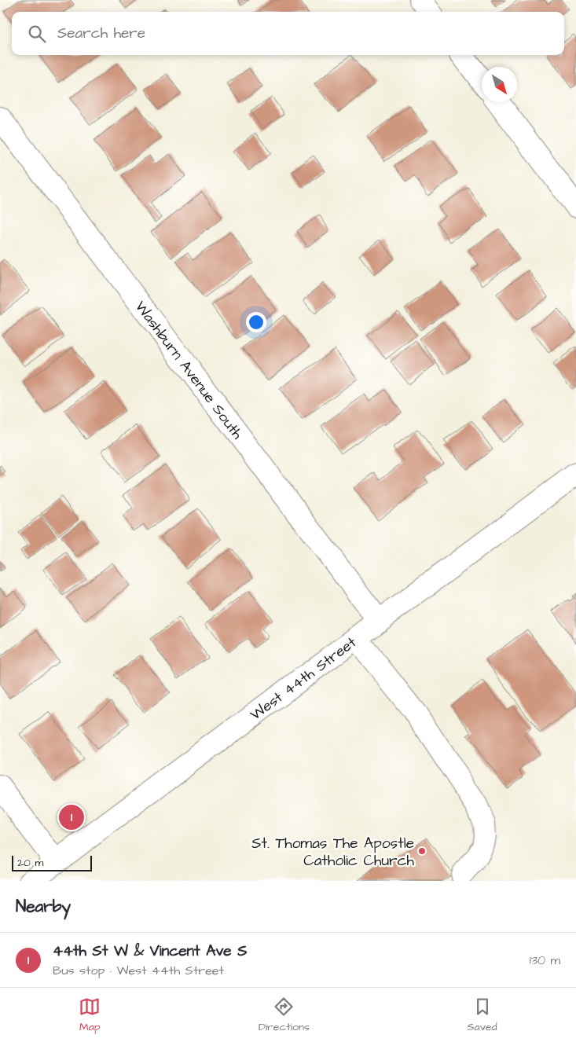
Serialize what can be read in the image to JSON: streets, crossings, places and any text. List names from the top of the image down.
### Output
{
  "streets": {
    "street": ["Washburn Avenue South", "West 44th Street"]
  },
  "crossings": [
    ["Washburn Avenue South", "West 44th Street"]
  ],
  "places": ["St. Thomas The Apostle Catholic Church"],
  "scale_bar": "20 m",
  "north": "bottom right",
  "page": {
    "search": "Search here",
    "pins": "1",
    "scale": "20 m",
    "heading": "Nearby",
    "list": [
      {
        "mark": "1",
        "name": "44th St W & Vincent Ave S",
        "note": "Bus stop · West 44th Street",
        "value": "130 m"
      }
    ],
    "nav": ["Map", "Directions", "Saved"]
  }
}
